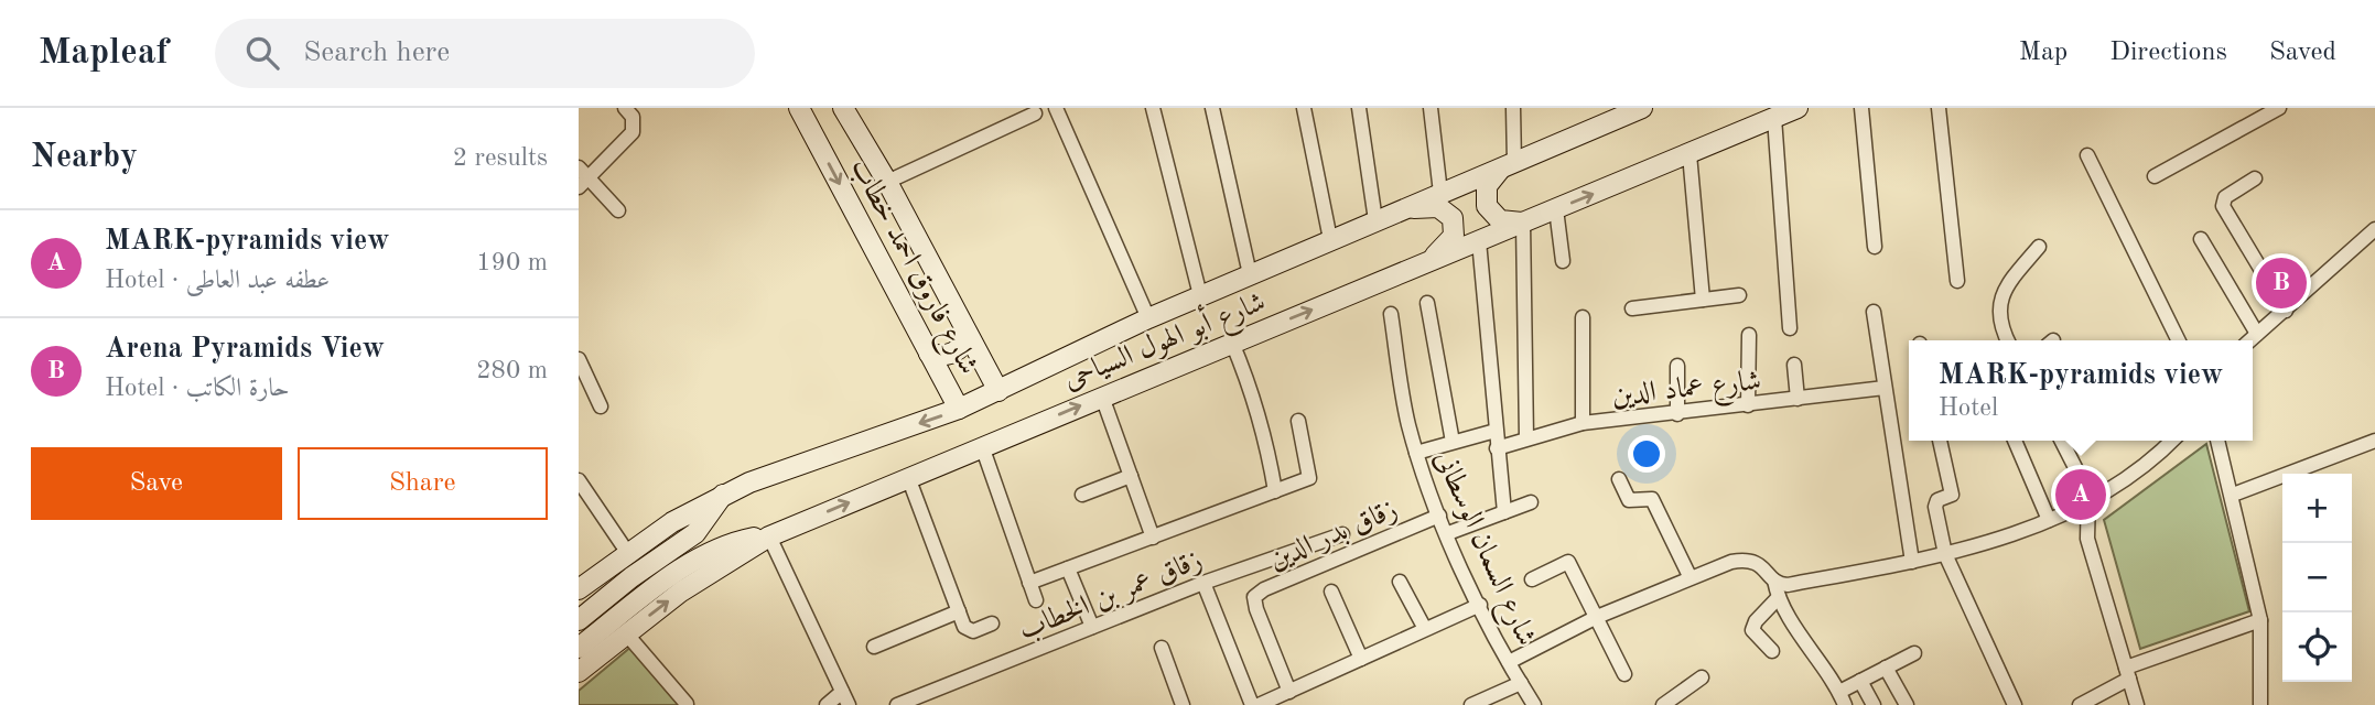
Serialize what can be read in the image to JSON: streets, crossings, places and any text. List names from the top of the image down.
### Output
{
  "streets": {
    "main road": ["شارع فاروق احمد خطاب", "شارع أبو الهول السياحى"],
    "street": [
      "شارع عماد الدين",
      "زقاق بدر الدين",
      "شارع السمان الوسطانى",
      "زقاق عمر بن الخطاب"
    ]
  },
  "crossings": [
    ["شارع فاروق احمد خطاب", "شارع أبو الهول السياحى"],
    ["زقاق بدر الدين", "شارع السمان الوسطانى"]
  ],
  "page": {
    "header": "Mapleaf",
    "search": "Search here",
    "nav": ["Map", "Directions", "Saved"],
    "heading": ["Nearby", "2 results"],
    "list": [
      {
        "mark": "A",
        "name": "MARK-pyramids view",
        "note": "Hotel · عطفه عبد العاطى",
        "value": "190 m"
      },
      {
        "mark": "B",
        "name": "Arena Pyramids View",
        "note": "Hotel · حارة الكاتب",
        "value": "280 m"
      }
    ],
    "pins": ["B", "A"],
    "popup": ["MARK-pyramids view", "Hotel"],
    "buttons": ["Save", "Share"],
    "map_buttons": ["+", "−"]
  }
}
